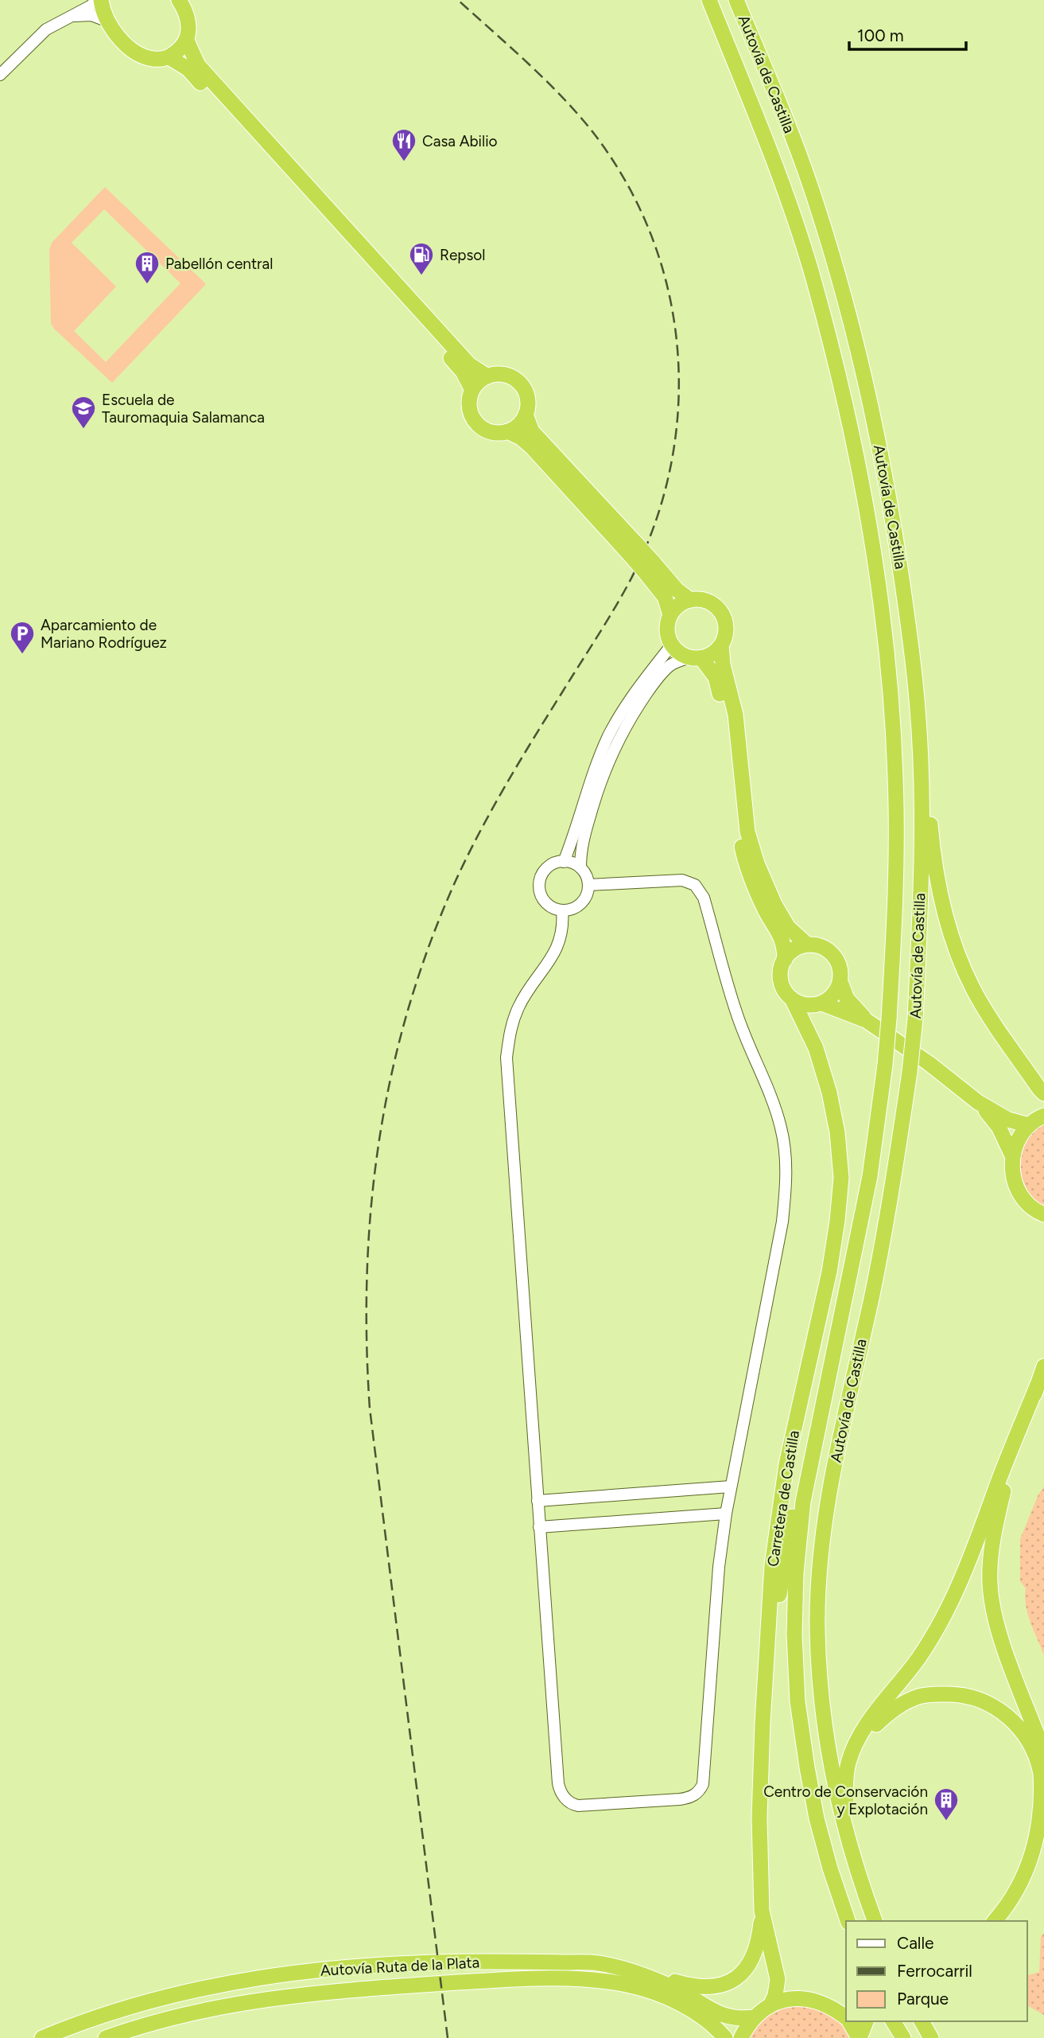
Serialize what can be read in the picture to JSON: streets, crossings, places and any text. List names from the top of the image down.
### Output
{
  "streets": {
    "highway": ["Autovía de Castilla", "Carretera de Castilla", "Autovía Ruta de la Plata"]
  },
  "places": {
    "restaurant": ["Casa Abilio"],
    "fuel station": ["Repsol"],
    "building": ["Pabellón central", "Centro de Conservación y Explotación"],
    "school or university": ["Escuela de Tauromaquia Salamanca"],
    "parking": ["Aparcamiento de Mariano Rodríguez"]
  },
  "legend": ["Calle", "Ferrocarril", "Parque"],
  "scale_bar": "100 m"
}
